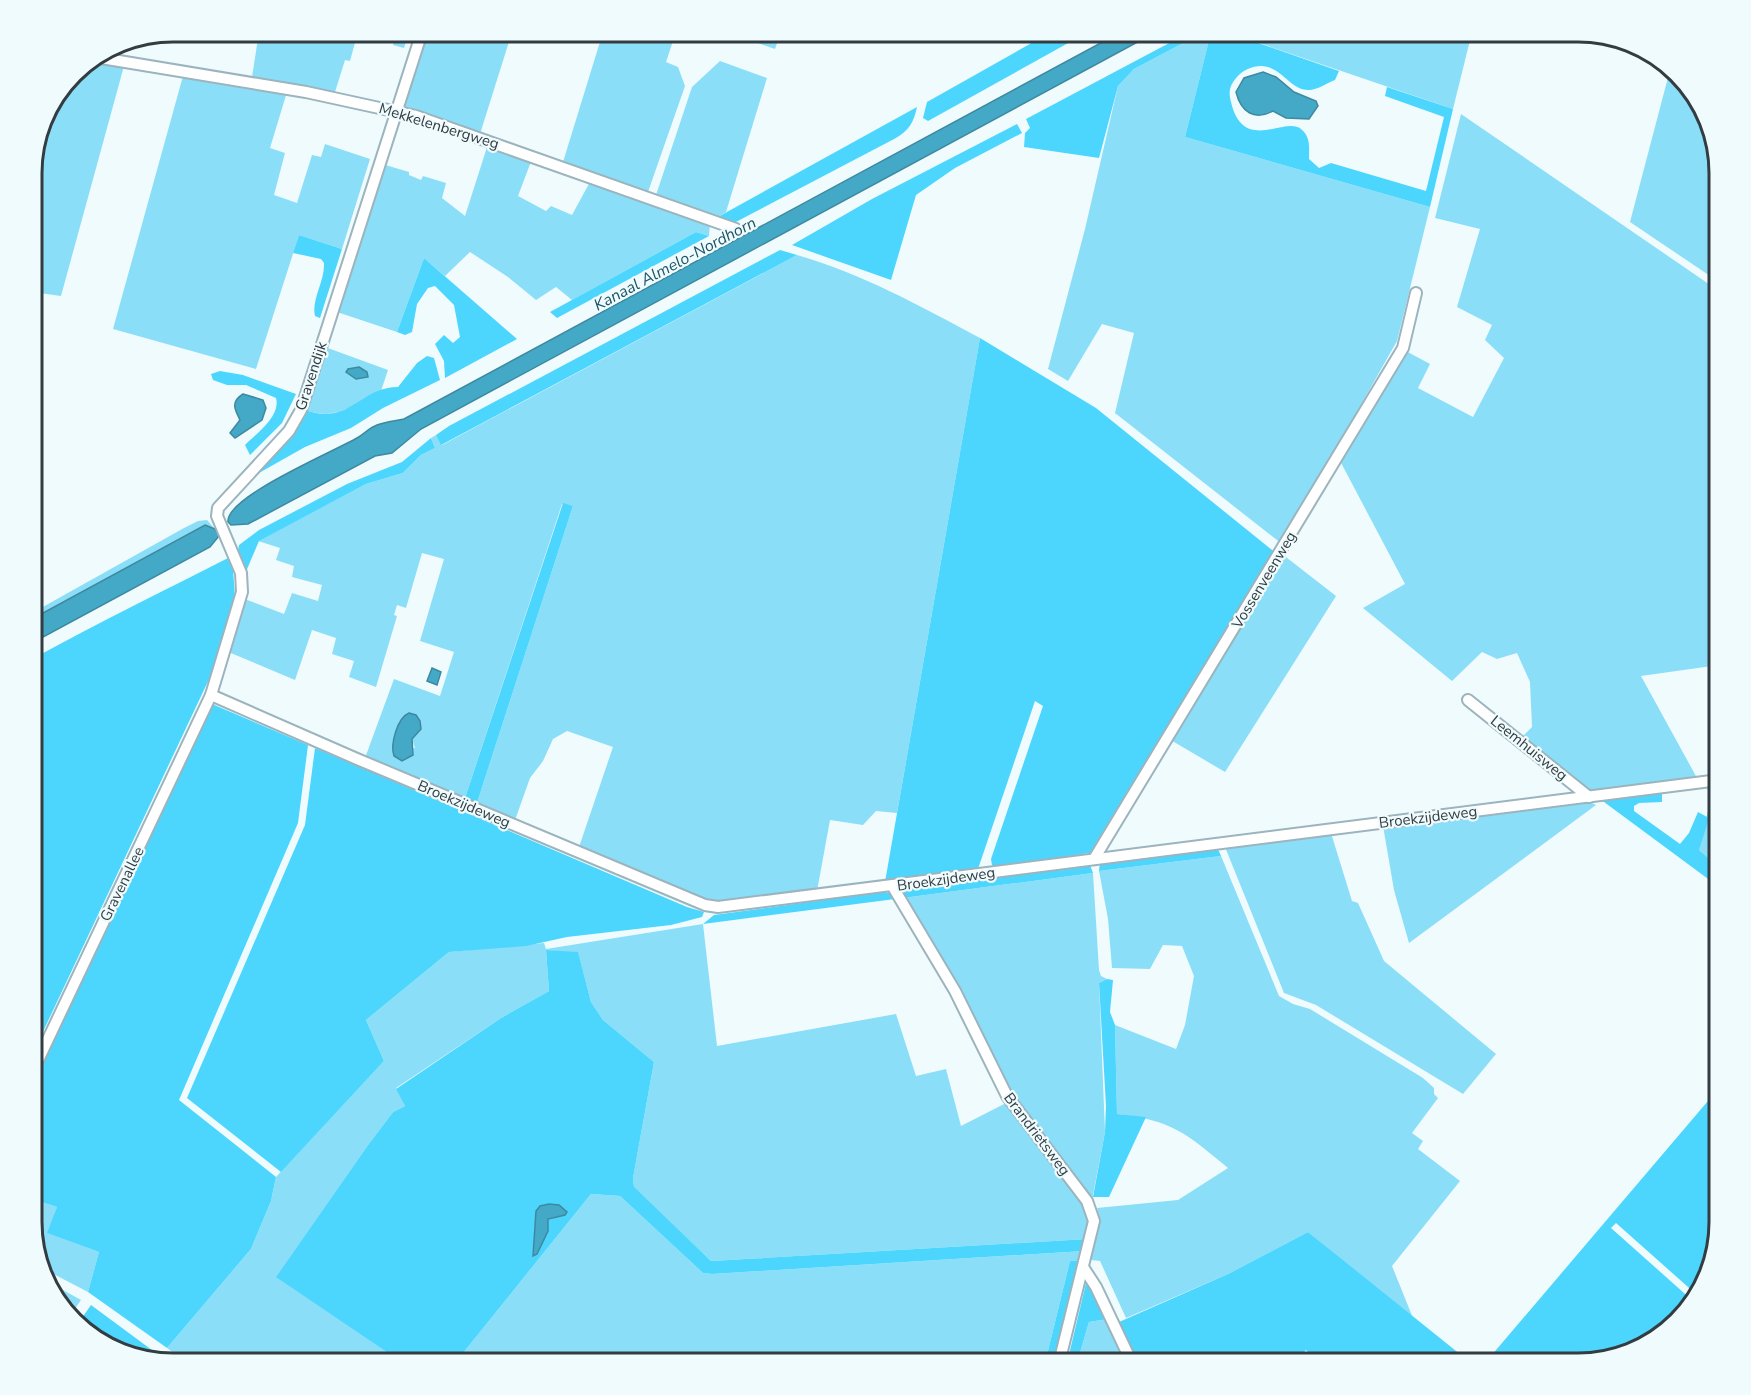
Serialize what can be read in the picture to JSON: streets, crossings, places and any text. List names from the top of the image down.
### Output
{
  "streets": {
    "street": [
      "Mekkelenbergweg",
      "Gravendijk",
      "Vossenveenweg",
      "Leemhuisweg",
      "Broekzijdeweg",
      "Gravenallee",
      "Brandrietsweg"
    ]
  },
  "crossings": [
    ["Mekkelenbergweg", "Gravendijk"],
    ["Gravendijk", "Broekzijdeweg"],
    ["Gravendijk", "Gravenallee"],
    ["Vossenveenweg", "Broekzijdeweg"],
    ["Leemhuisweg", "Broekzijdeweg"],
    ["Broekzijdeweg", "Gravenallee"],
    ["Broekzijdeweg", "Brandrietsweg"]
  ],
  "water": ["Kanaal Almelo-Nordhorn"]
}
